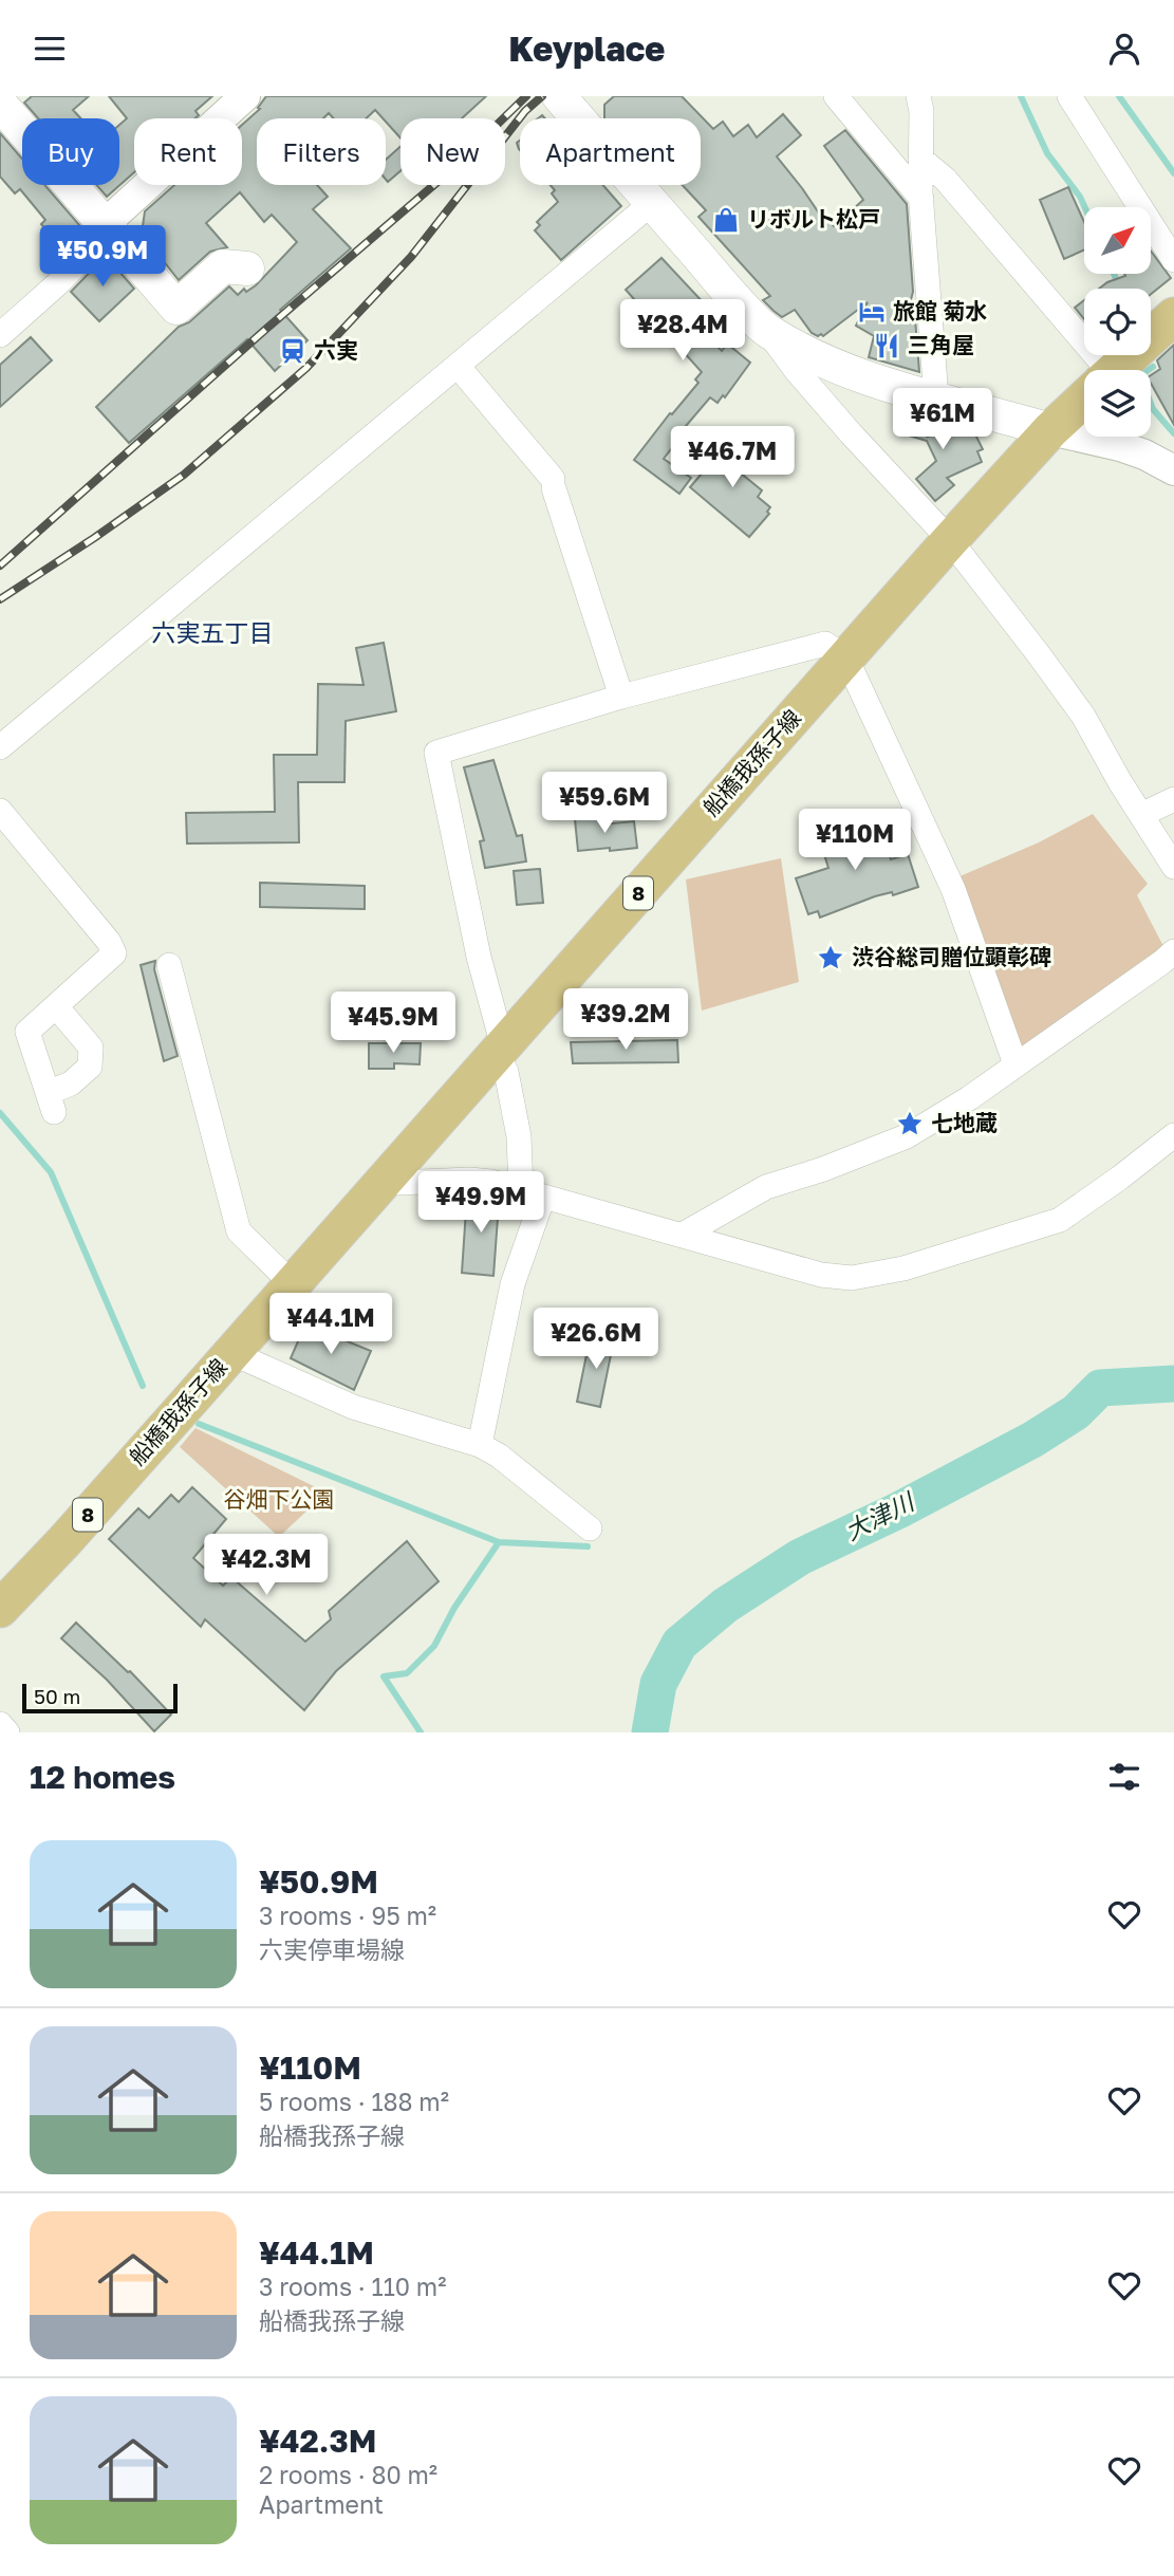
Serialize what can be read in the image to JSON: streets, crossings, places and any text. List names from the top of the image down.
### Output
{
  "streets": {
    "main road": ["船橋我孫子線", "8"]
  },
  "districts": ["六実五丁目"],
  "water": ["大津川"],
  "parks": ["谷畑下公園"],
  "places": {
    "shop": ["リボルト松戸"],
    "hotel": ["旅館 菊水"],
    "restaurant": ["三角屋"],
    "station": ["六実"],
    "place": ["渋谷総司贈位顕彰碑", "七地蔵"]
  },
  "scale_bar": "50 m",
  "north": "top right",
  "page": {
    "header": "Keyplace",
    "chip": [
      "Buy",
      "Rent",
      "Filters",
      "New",
      "Apartment"
    ],
    "price": [
      "¥50.9M",
      "¥28.4M",
      "¥61M",
      "¥46.7M",
      "¥59.6M",
      "¥110M",
      "¥39.2M",
      "¥45.9M",
      "¥49.9M",
      "¥44.1M",
      "¥26.6M",
      "¥42.3M"
    ],
    "scale": "50 m",
    "heading": "12 homes",
    "list": [
      {
        "name": "¥50.9M",
        "note": "3 rooms · 95 m² · 六実停車場線"
      },
      {
        "name": "¥110M",
        "note": "5 rooms · 188 m² · 船橋我孫子線"
      },
      {
        "name": "¥44.1M",
        "note": "3 rooms · 110 m² · 船橋我孫子線"
      },
      {
        "name": "¥42.3M",
        "note": "2 rooms · 80 m² · Apartment"
      }
    ]
  }
}
